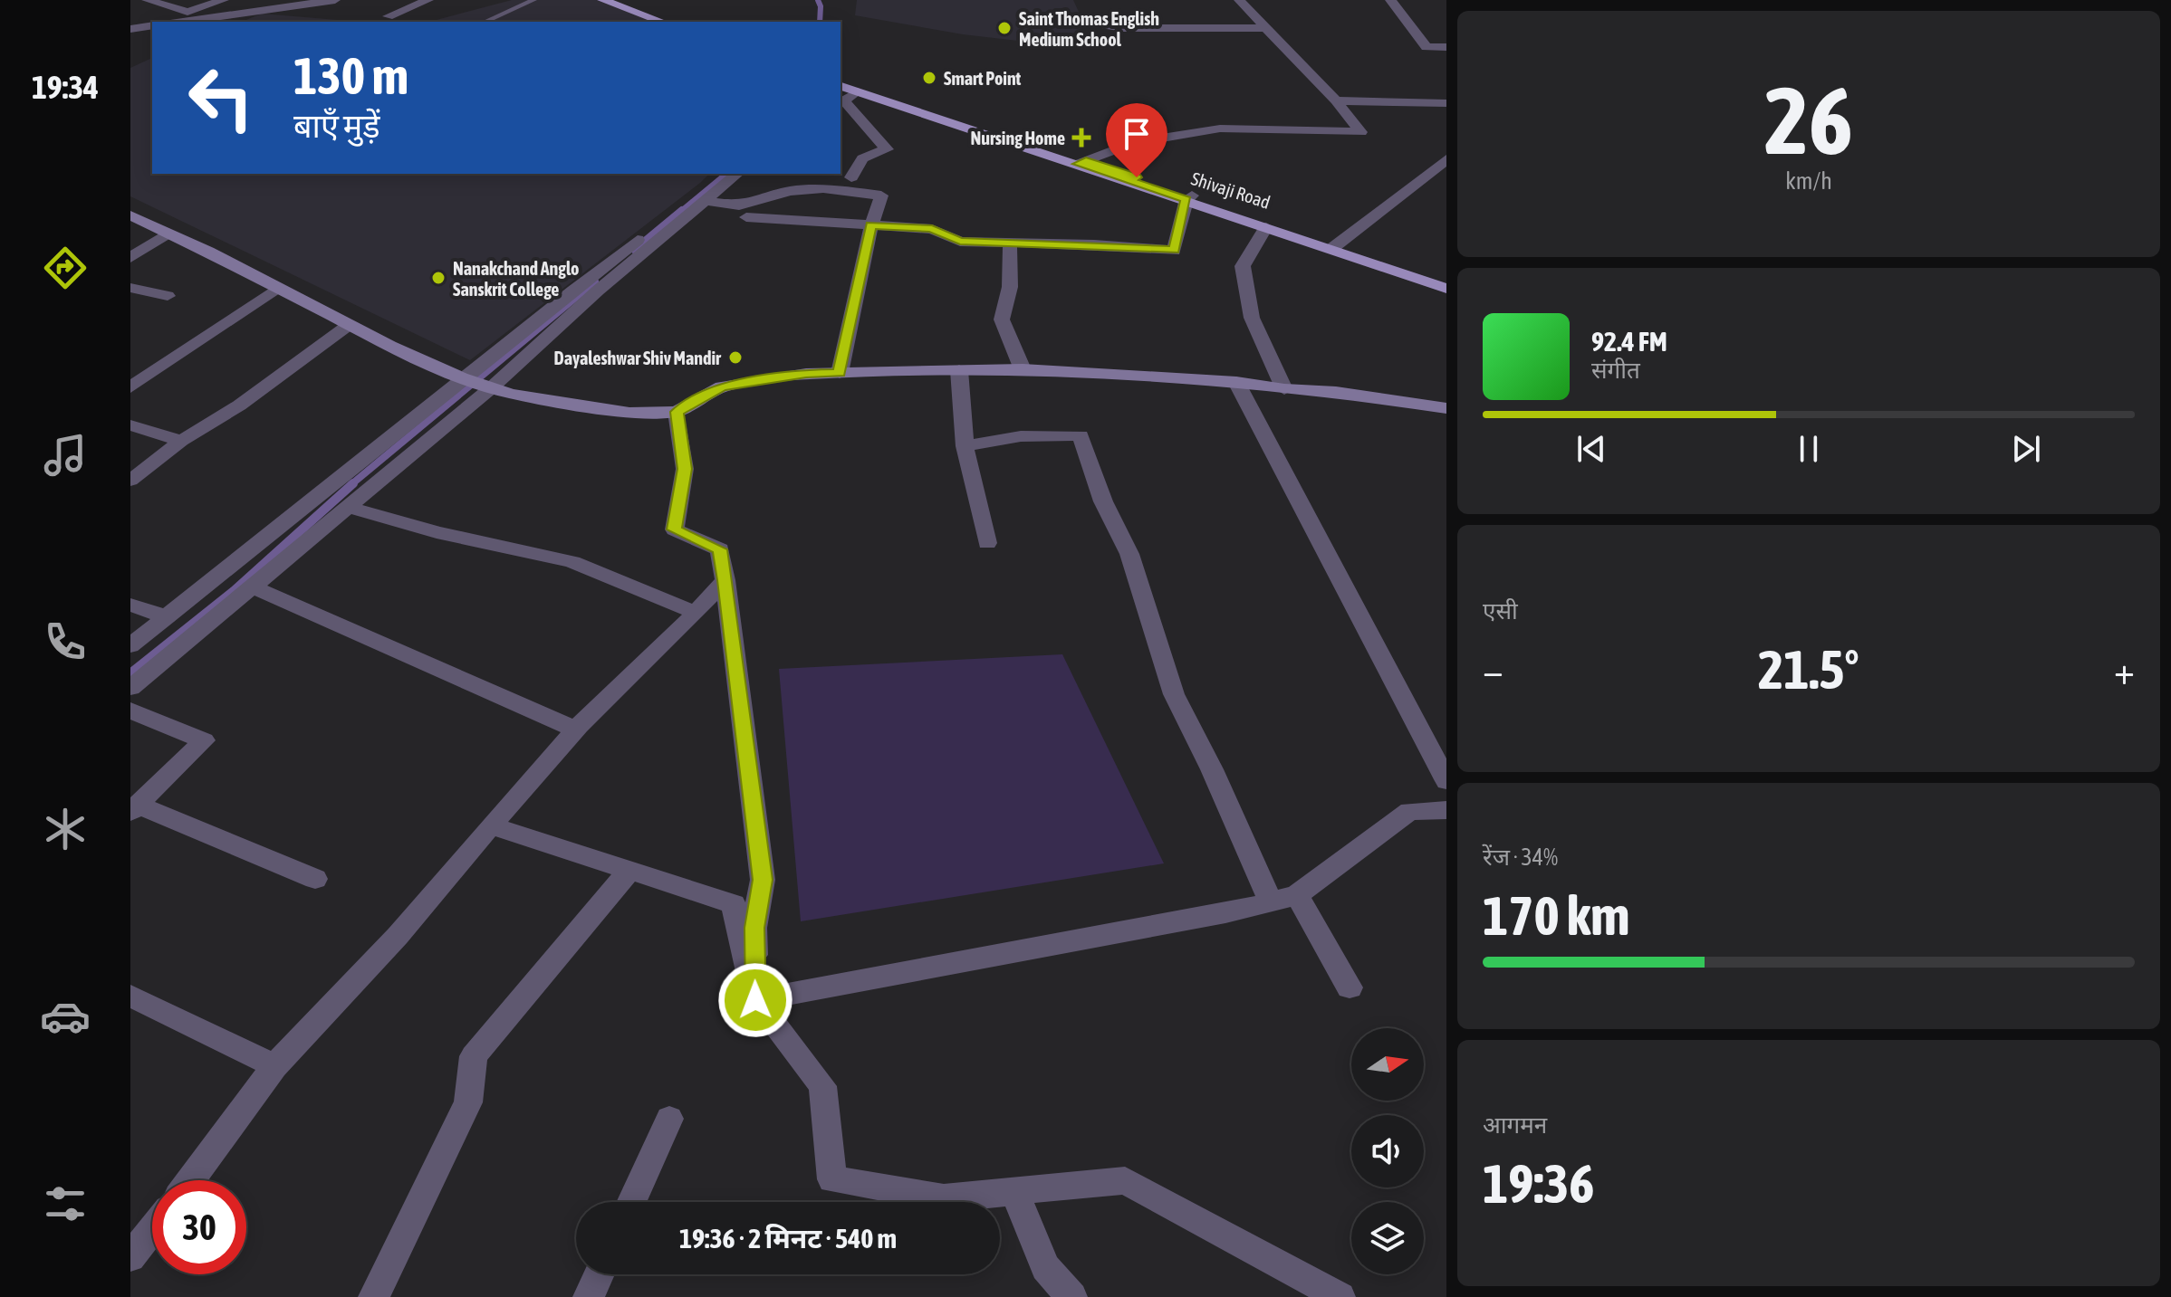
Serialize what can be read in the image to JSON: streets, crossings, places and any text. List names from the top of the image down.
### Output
{
  "streets": {
    "main road": ["Shivaji Road"]
  },
  "places": {
    "other": [
      "Saint Thomas English Medium School",
      "Smart Point",
      "Nanakchand Anglo Sanskrit College",
      "Dayaleshwar Shiv Mandir"
    ],
    "health": ["Nursing Home"]
  },
  "north": "right",
  "page": {
    "tabs": "19:34",
    "tile": [
      ["26", "km/h"],
      "एसी",
      ["रेंज · 34%", "170 km"],
      ["आगमन", "19:36"]
    ],
    "turn": ["130 m", "बाएँ मुड़ें"],
    "song": ["92.4 FM", "संगीत"],
    "heat": ["−", "21.5°", "+"],
    "limit": "30",
    "trip": "19:36 · 2 मिनट · 540 m"
  }
}
